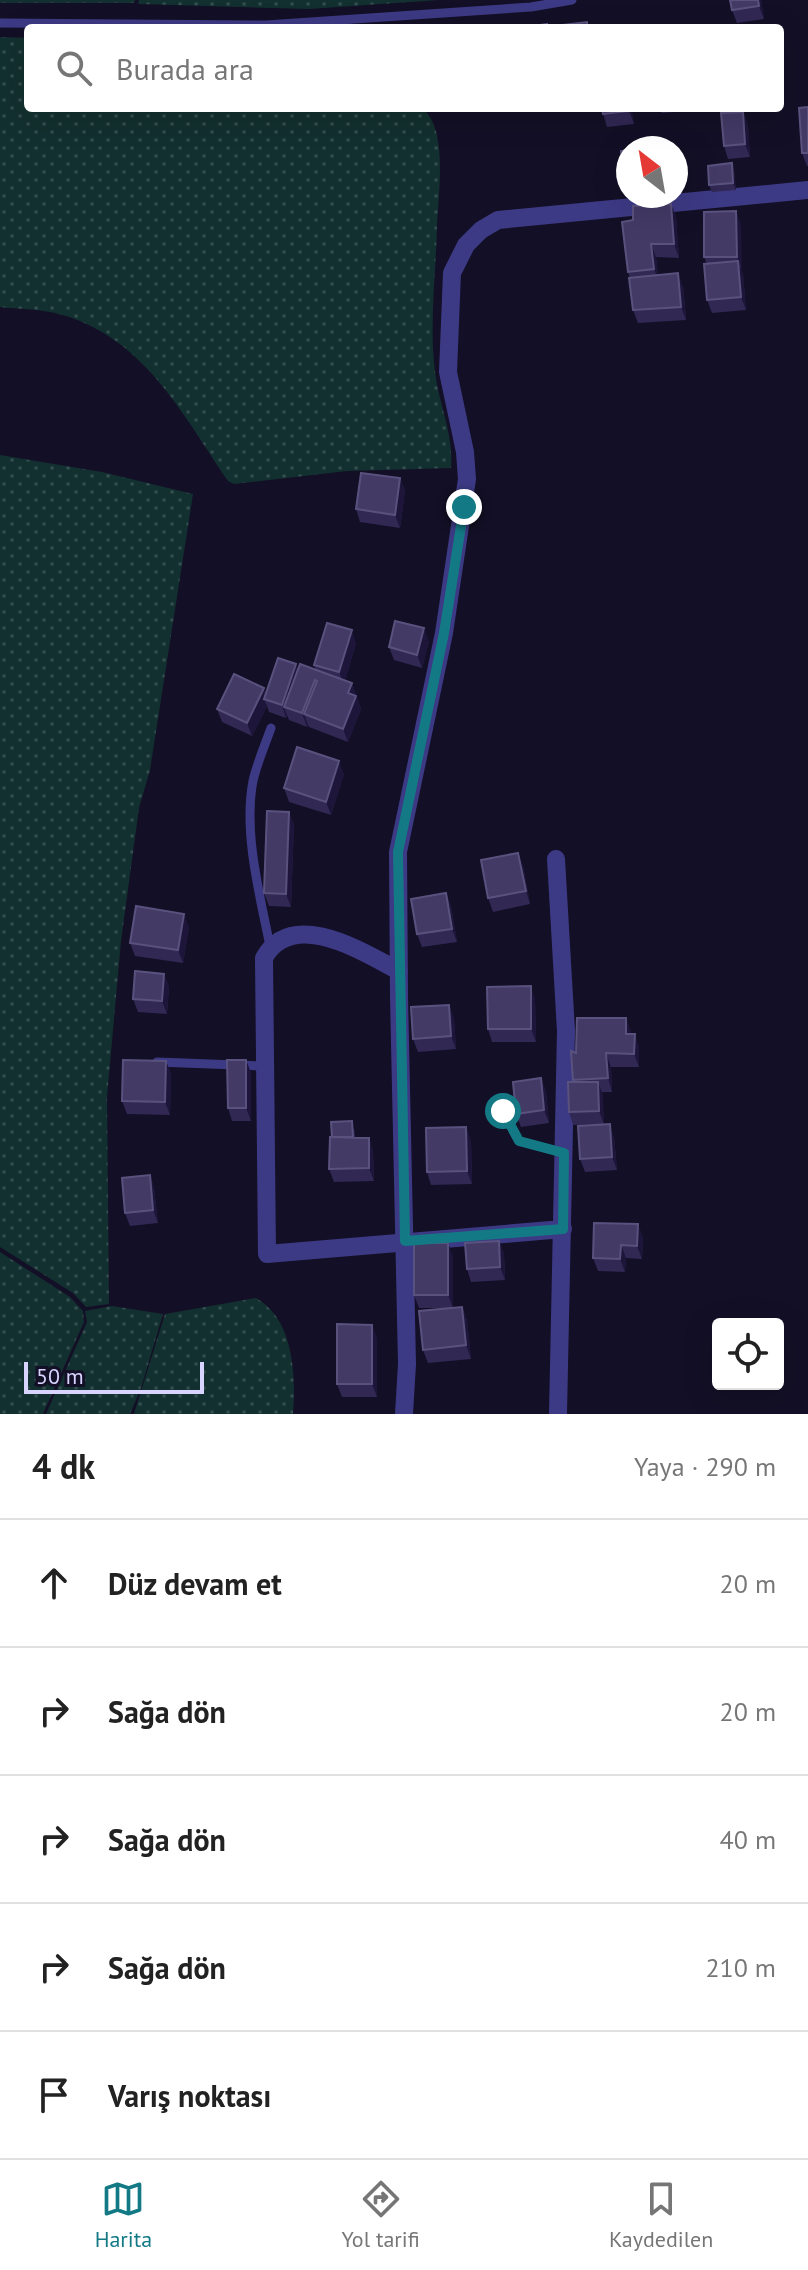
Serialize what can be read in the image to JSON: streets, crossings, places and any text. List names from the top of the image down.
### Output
{
  "scale_bar": "50 m",
  "north": "top left",
  "page": {
    "search": "Burada ara",
    "scale": "50 m",
    "heading": ["4 dk", "Yaya · 290 m"],
    "list": [
      ["Düz devam et", "20 m"],
      ["Sağa dön", "20 m"],
      ["Sağa dön", "40 m"],
      ["Sağa dön", "210 m"],
      "Varış noktası"
    ],
    "nav": ["Harita", "Yol tarifi", "Kaydedilen"]
  }
}
